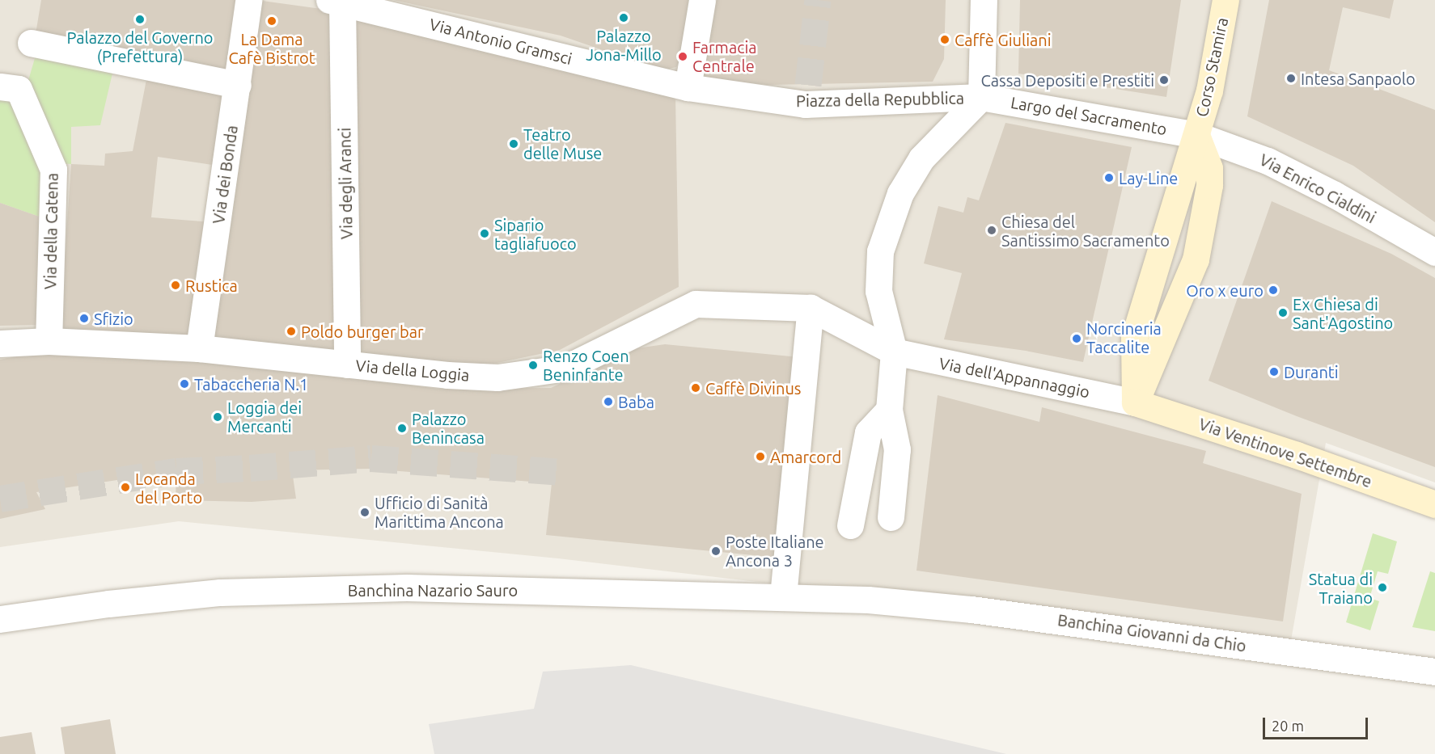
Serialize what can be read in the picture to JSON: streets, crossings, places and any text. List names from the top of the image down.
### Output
{
  "streets": {
    "street": [
      "Via Antonio Gramsci",
      "Corso Stamira",
      "Piazza della Repubblica",
      "Largo del Sacramento",
      "Via dei Bonda",
      "Via degli Aranci",
      "Via Enrico Cialdini",
      "Via della Catena",
      "Via della Loggia",
      "Via dell'Appannaggio",
      "Via Ventinove Settembre",
      "Banchina Nazario Sauro",
      "Banchina Giovanni da Chio"
    ]
  },
  "crossings": [
    ["Via Antonio Gramsci", "Piazza della Repubblica"],
    ["Via Antonio Gramsci", "Via degli Aranci"],
    ["Corso Stamira", "Largo del Sacramento"],
    ["Corso Stamira", "Via Enrico Cialdini"],
    ["Corso Stamira", "Via dell'Appannaggio"],
    ["Corso Stamira", "Via Ventinove Settembre"],
    ["Piazza della Repubblica", "Largo del Sacramento"],
    ["Piazza della Repubblica", "Via dell'Appannaggio"],
    ["Largo del Sacramento", "Via Enrico Cialdini"],
    ["Via dei Bonda", "Via della Loggia"],
    ["Via degli Aranci", "Via della Loggia"],
    ["Via della Catena", "Via della Loggia"],
    ["Via dell'Appannaggio", "Via Ventinove Settembre"],
    ["Banchina Nazario Sauro", "Banchina Giovanni da Chio"]
  ],
  "places": [
    "Palazzo Jona-Millo",
    "Palazzo del Governo (Prefettura)",
    "La Dama Cafè Bistrot",
    "Caffè Giuliani",
    "Farmacia Centrale",
    "Intesa Sanpaolo",
    "Cassa Depositi e Prestiti",
    "Teatro delle Muse",
    "Lay-Line",
    "Chiesa del Santissimo Sacramento",
    "Sipario tagliafuoco",
    "Rustica",
    "Oro x euro",
    "Ex Chiesa di Sant'Agostino",
    "Sfizio",
    "Poldo burger bar",
    "Norcineria Taccalite",
    "Renzo Coen Beninfante",
    "Duranti",
    "Tabaccheria N.1",
    "Caffè Divinus",
    "Baba",
    "Loggia dei Mercanti",
    "Palazzo Benincasa",
    "Amarcord",
    "Locanda del Porto",
    "Ufficio di Sanità Marittima Ancona",
    "Poste Italiane Ancona 3",
    "Statua di Traiano"
  ],
  "scale_bar": "20 m"
}
